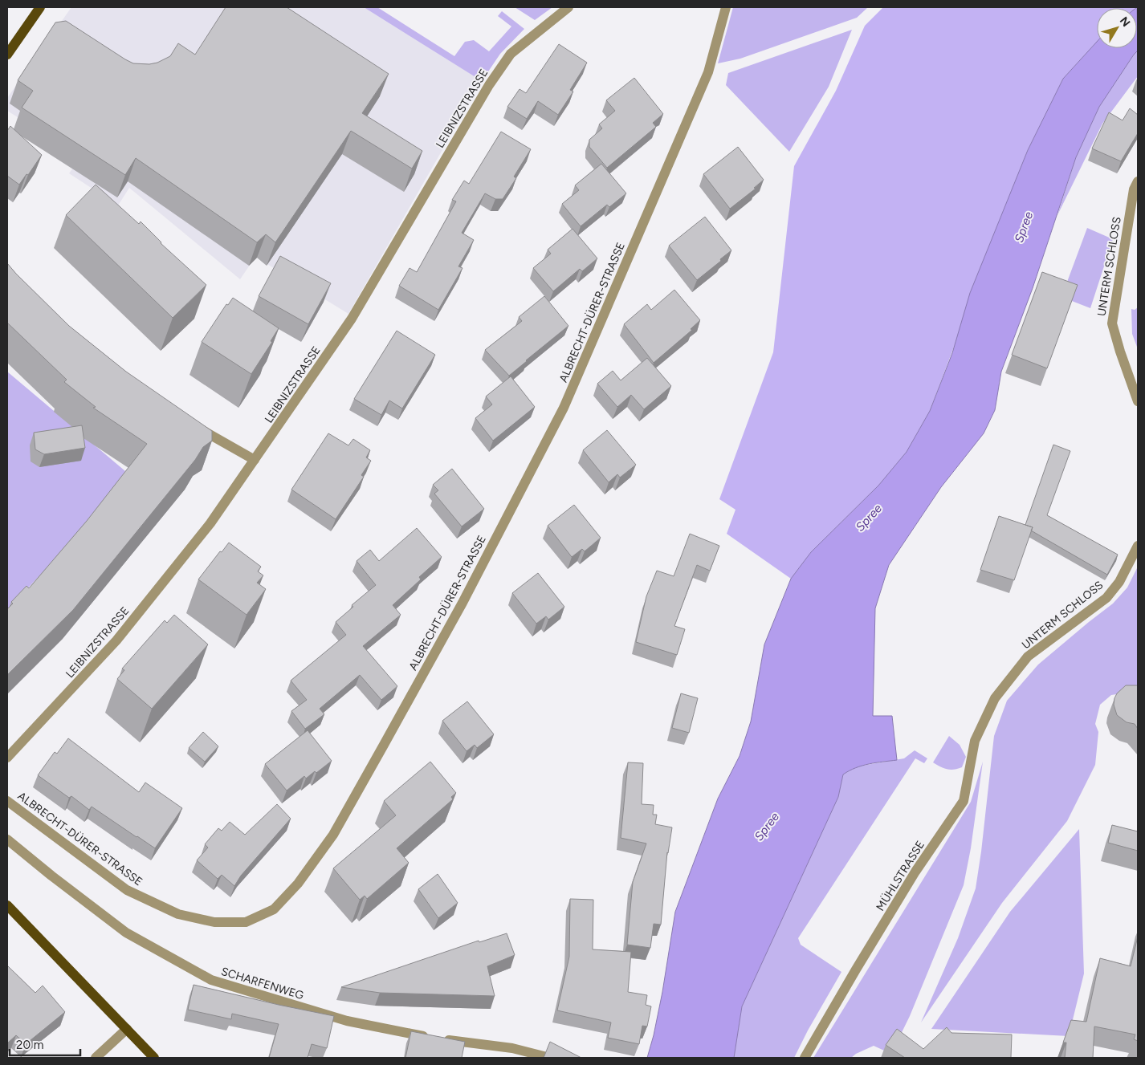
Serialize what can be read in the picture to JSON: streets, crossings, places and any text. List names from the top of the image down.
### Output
{
  "streets": {
    "street": [
      "LEIBNIZSTRASSE",
      "UNTERM SCHLOSS",
      "ALBRECHT-DÜRER-STRASSE",
      "MÜHLSTRASSE",
      "SCHARFENWEG"
    ]
  },
  "crossings": [
    ["UNTERM SCHLOSS", "MÜHLSTRASSE"]
  ],
  "water": ["Spree"],
  "scale_bar": "20 m",
  "north": "top right"
}
